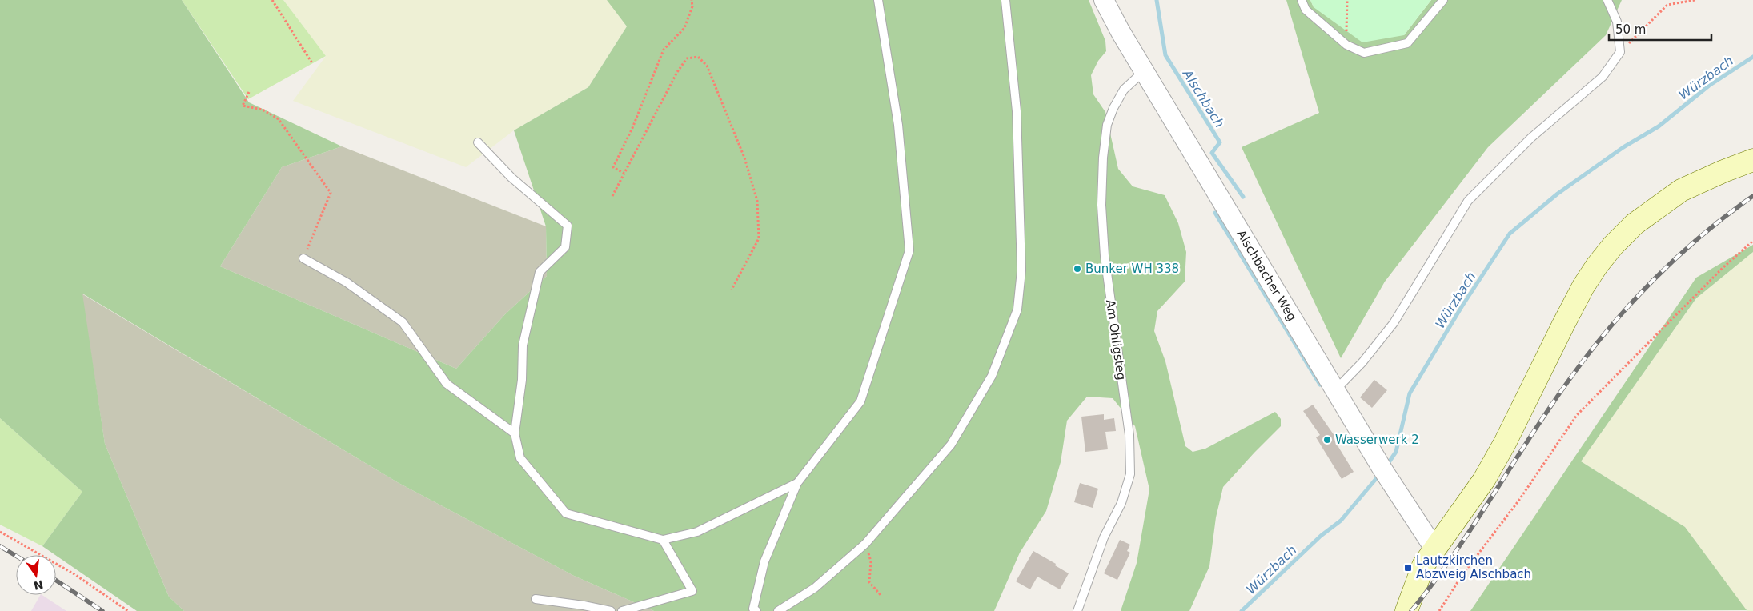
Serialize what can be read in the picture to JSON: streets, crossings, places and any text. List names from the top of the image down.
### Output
{
  "streets": {
    "street": ["Alschbacher Weg"],
    "lane": ["Am Ohligsteg"]
  },
  "crossings": [
    ["Alschbacher Weg", "Am Ohligsteg"]
  ],
  "water": ["Würzbach", "Alschbach"],
  "places": {
    "other": ["Bunker WH 338", "Wasserwerk 2"],
    "transit": ["Lautzkirchen Abzweig Alschbach"]
  },
  "scale_bar": "50 m",
  "north": "bottom"
}
